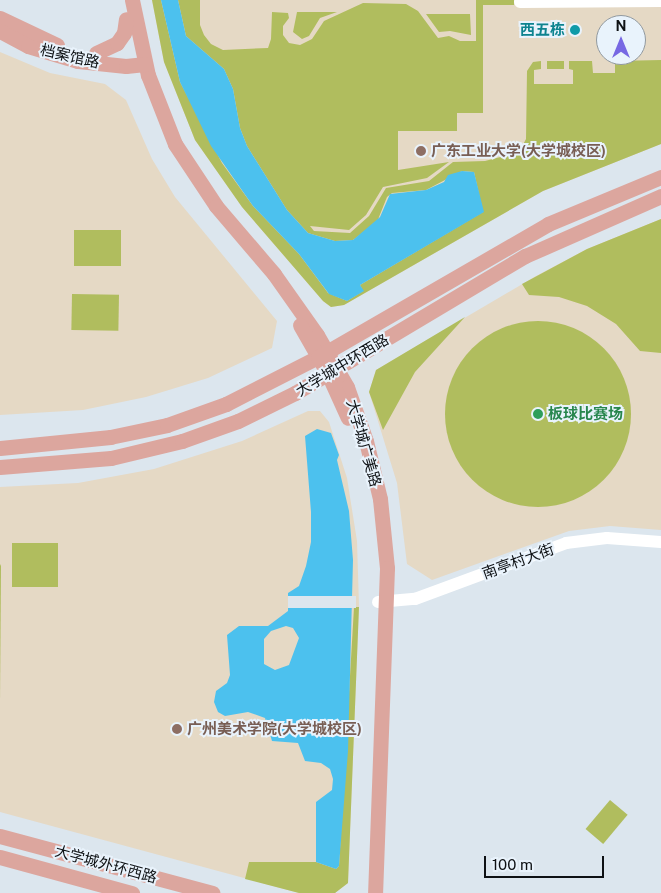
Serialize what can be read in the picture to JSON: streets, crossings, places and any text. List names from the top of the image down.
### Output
{
  "streets": {
    "main road": [
      "档案馆路",
      "大学城中环西路",
      "大学城广美路",
      "大学城外环西路"
    ],
    "street": ["南亭村大街"]
  },
  "crossings": [
    ["档案馆路", "大学城广美路"],
    ["大学城中环西路", "大学城广美路"],
    ["大学城广美路", "南亭村大街"]
  ],
  "places": [
    "西五栋",
    "广东工业大学(大学城校区)",
    "板球比赛场",
    "广州美术学院(大学城校区)"
  ],
  "scale_bar": "100 m",
  "north": "top"
}
